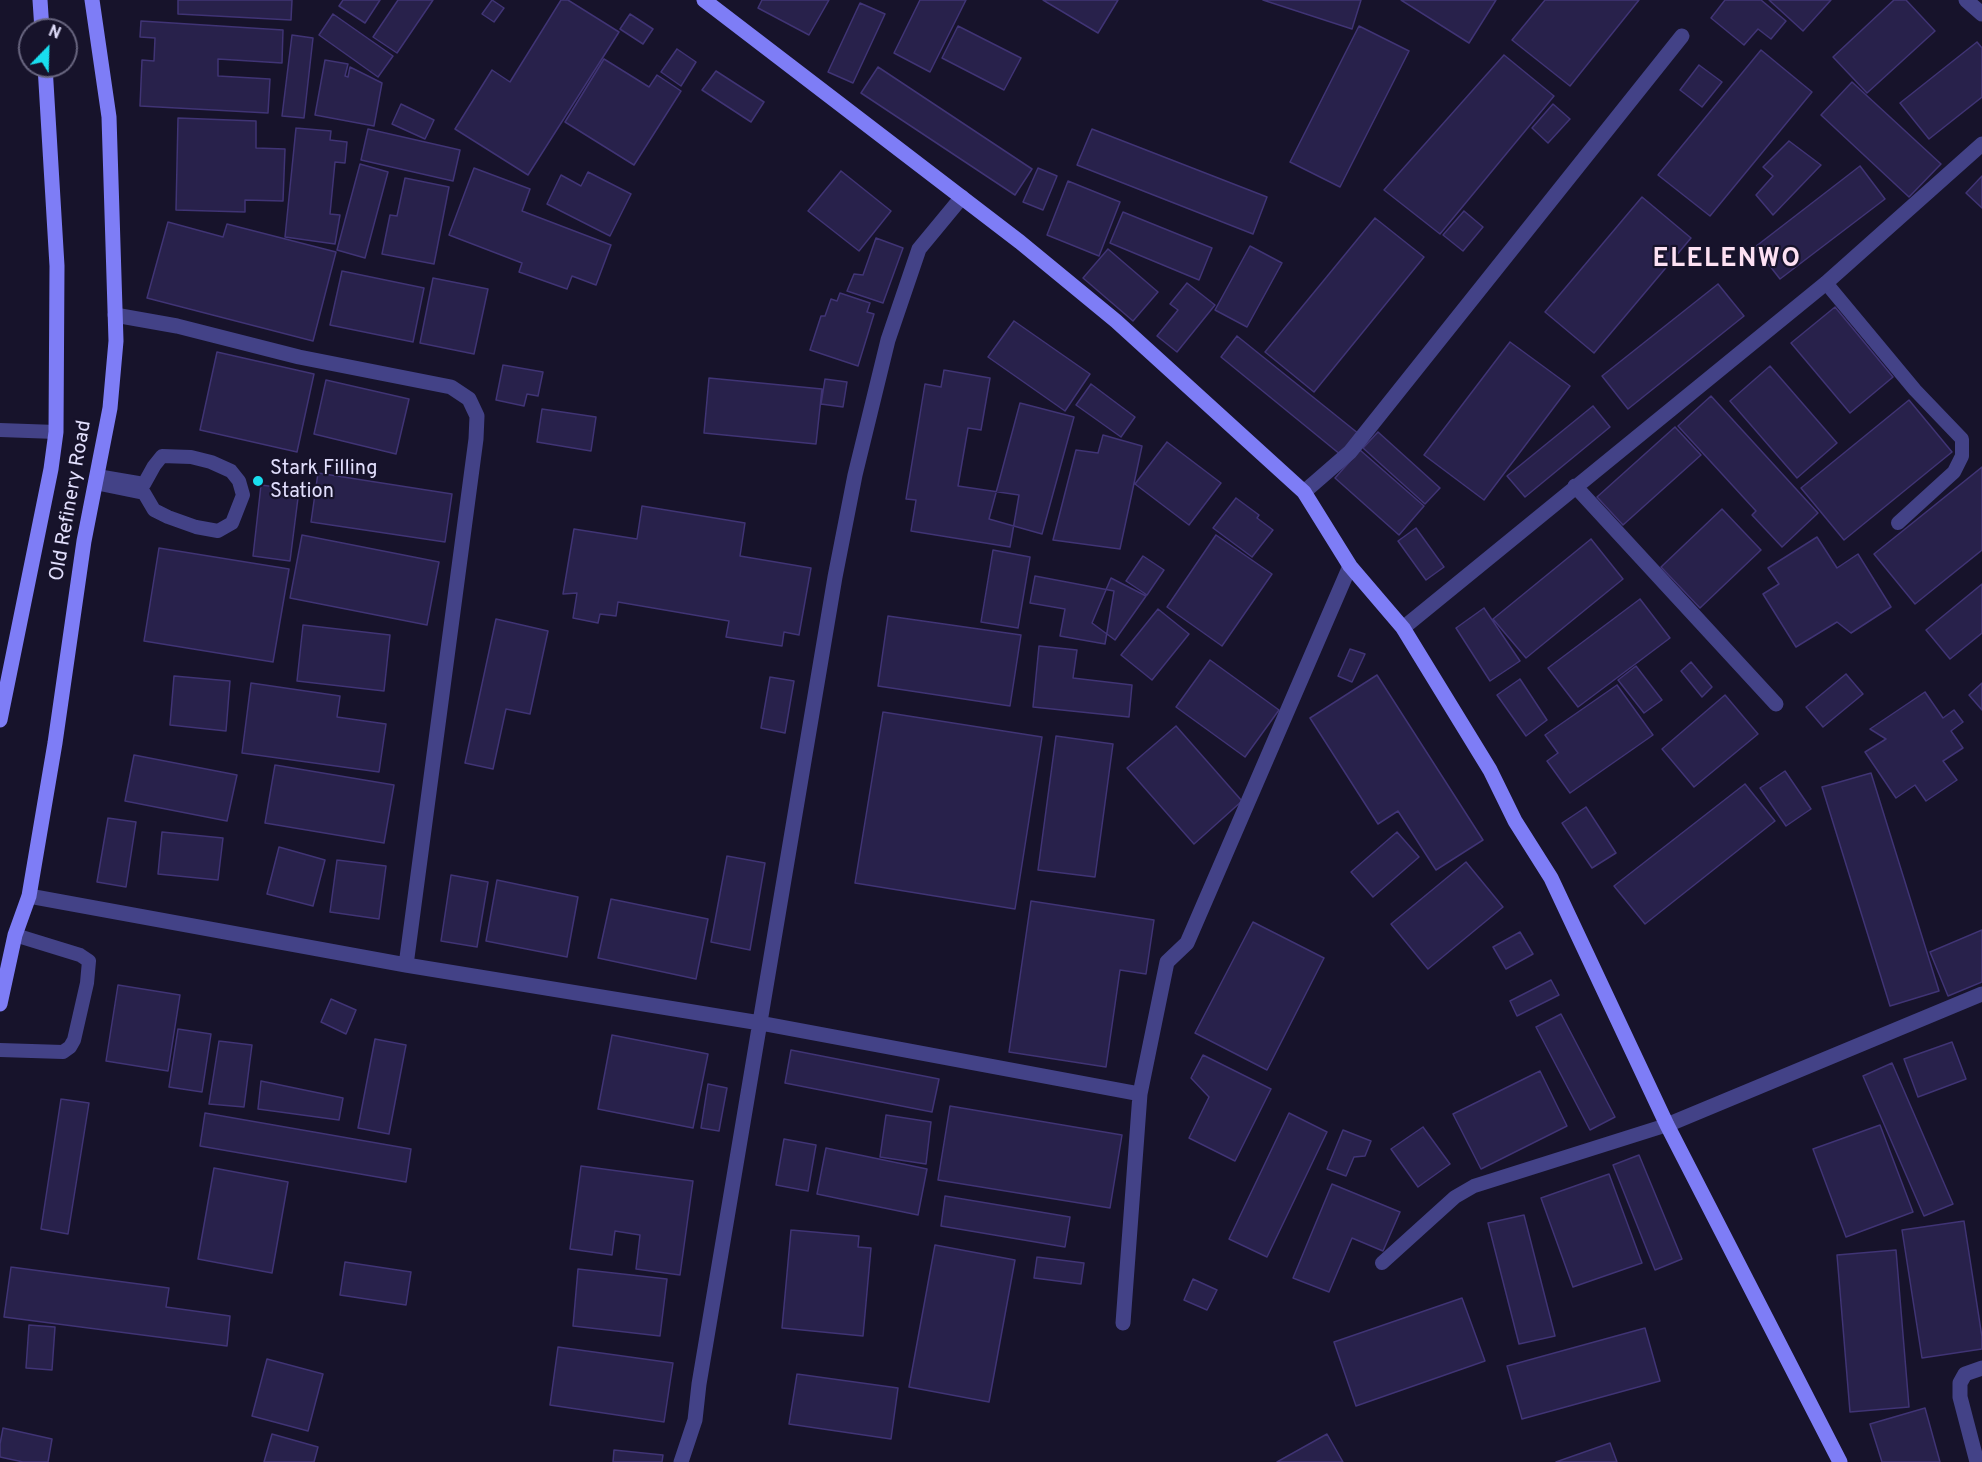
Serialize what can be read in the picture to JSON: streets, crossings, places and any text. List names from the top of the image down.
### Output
{
  "streets": {
    "street": ["Old Refinery Road"]
  },
  "districts": ["ELELENWO"],
  "places": ["Stark Filling Station"],
  "north": "top right"
}
